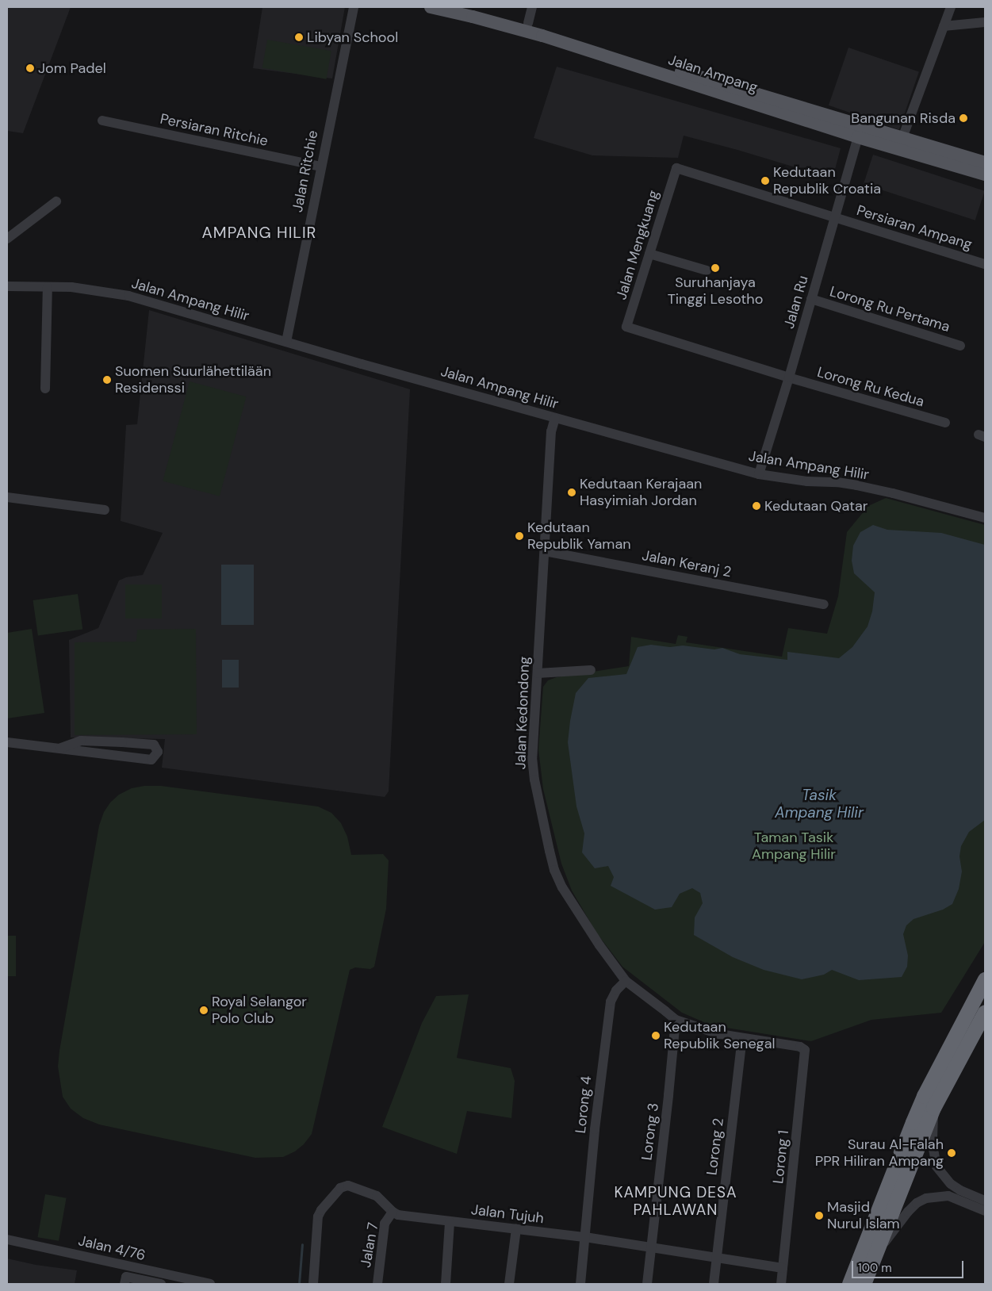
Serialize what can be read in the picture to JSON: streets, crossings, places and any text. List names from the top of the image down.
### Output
{
  "streets": {
    "main road": ["Jalan Ampang"],
    "street": [
      "Persiaran Ritchie",
      "Jalan Ritchie",
      "Persiaran Ampang",
      "Jalan Mengkuang",
      "Jalan Ampang Hilir",
      "Jalan Ru",
      "Lorong Ru Pertama",
      "Lorong Ru Kedua",
      "Jalan Keranj 2",
      "Jalan Kedondong",
      "Lorong 4",
      "Lorong 3",
      "Lorong 2",
      "Lorong 1",
      "Jalan Tujuh",
      "Jalan 7",
      "Jalan 4/76"
    ]
  },
  "crossings": [
    ["Jalan Ampang", "Jalan Ru"],
    ["Persiaran Ritchie", "Jalan Ritchie"],
    ["Jalan Ritchie", "Jalan Ampang Hilir"],
    ["Persiaran Ampang", "Jalan Mengkuang"],
    ["Persiaran Ampang", "Jalan Ru"],
    ["Jalan Mengkuang", "Jalan Ru"],
    ["Jalan Mengkuang", "Lorong Ru Kedua"],
    ["Jalan Ampang Hilir", "Jalan Ru"],
    ["Jalan Ampang Hilir", "Jalan Kedondong"],
    ["Jalan Ru", "Lorong Ru Pertama"],
    ["Jalan Ru", "Lorong Ru Kedua"],
    ["Jalan Keranj 2", "Jalan Kedondong"],
    ["Jalan Kedondong", "Lorong 4"],
    ["Jalan Kedondong", "Lorong 3"],
    ["Jalan Kedondong", "Lorong 2"],
    ["Jalan Kedondong", "Lorong 1"],
    ["Lorong 4", "Jalan Tujuh"],
    ["Lorong 3", "Jalan Tujuh"],
    ["Lorong 2", "Jalan Tujuh"],
    ["Lorong 1", "Jalan Tujuh"],
    ["Jalan Tujuh", "Jalan 7"]
  ],
  "districts": ["AMPANG HILIR", "KAMPUNG DESA PAHLAWAN"],
  "water": ["Tasik Ampang Hilir"],
  "parks": ["Taman Tasik Ampang Hilir"],
  "places": [
    "Libyan School",
    "Jom Padel",
    "Bangunan Risda",
    "Kedutaan Republik Croatia",
    "Suruhanjaya Tinggi Lesotho",
    "Suomen Suurlähettilään Residenssi",
    "Kedutaan Kerajaan Hasyimiah Jordan",
    "Kedutaan Qatar",
    "Kedutaan Republik Yaman",
    "Royal Selangor Polo Club",
    "Kedutaan Republik Senegal",
    "Surau Al-Falah PPR Hiliran Ampang",
    "Masjid Nurul Islam"
  ],
  "scale_bar": "100 m"
}
